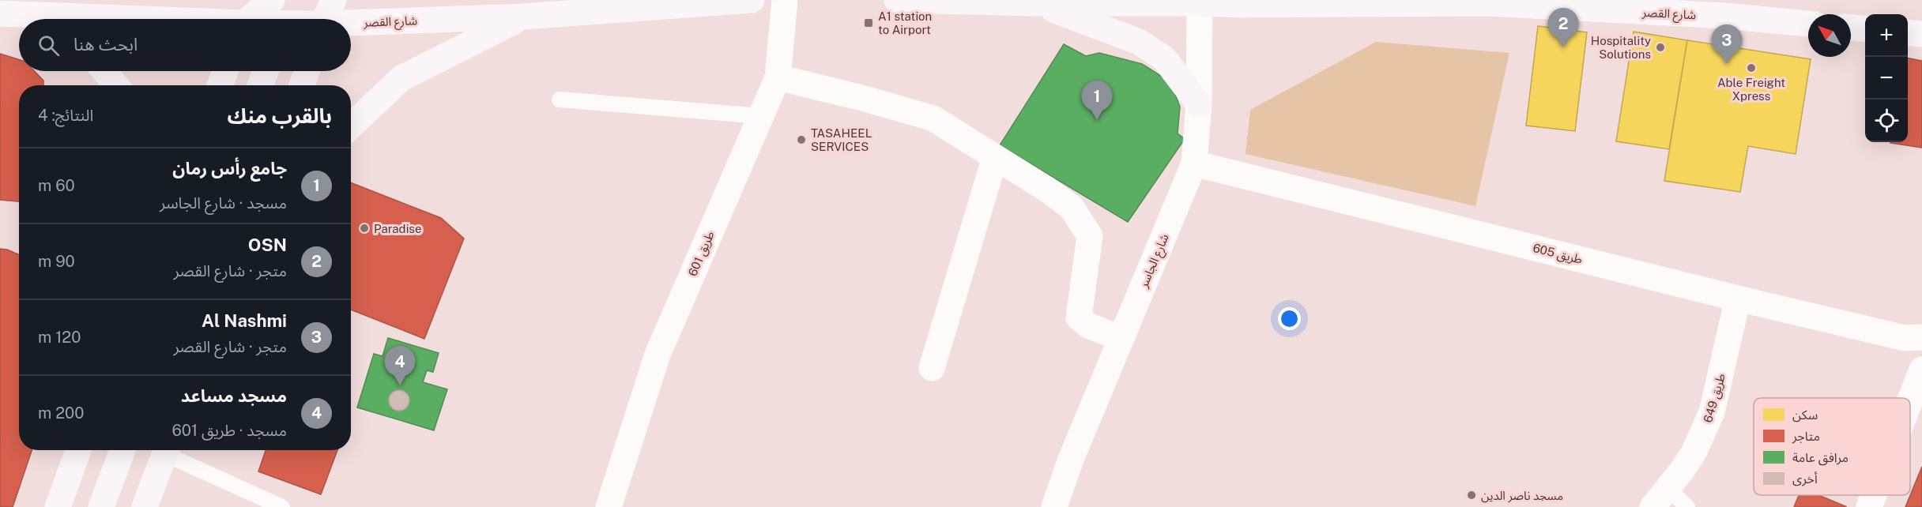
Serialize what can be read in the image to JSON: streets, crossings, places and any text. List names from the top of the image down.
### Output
{
  "streets": {
    "main road": ["شارع القصر"],
    "street": [
      "طريق 601",
      "طريق 605",
      "شارع الجاسر",
      "طريق 649"
    ]
  },
  "crossings": [
    ["شارع القصر", "شارع الجاسر"],
    ["طريق 605", "شارع الجاسر"],
    ["طريق 605", "طريق 649"]
  ],
  "places": {
    "transit": ["A1 station to Airport"],
    "other": [
      "Hospitality Solutions",
      "Able Freight Xpress",
      "TASAHEEL SERVICES",
      "Paradise",
      "مسجد ناصر الدين"
    ]
  },
  "legend": [
    "سكن",
    "متاجر",
    "مرافق عامة",
    "أخرى"
  ],
  "north": "top left",
  "page": {
    "pins": [
      "2",
      "3",
      "1",
      "4"
    ],
    "map_buttons": ["+", "−"],
    "search": "ابحث هنا",
    "heading": ["بالقرب منك", "النتائج: 4"],
    "list": [
      {
        "mark": "1",
        "name": "جامع رأس رمان",
        "note": "مسجد · شارع الجاسر",
        "value": "60 m"
      },
      {
        "mark": "2",
        "name": "OSN",
        "note": "متجر · شارع القصر",
        "value": "90 m"
      },
      {
        "mark": "3",
        "name": "Al Nashmi",
        "note": "متجر · شارع القصر",
        "value": "120 m"
      },
      {
        "mark": "4",
        "name": "مسجد مساعد",
        "note": "مسجد · طريق 601",
        "value": "200 m"
      }
    ]
  }
}
